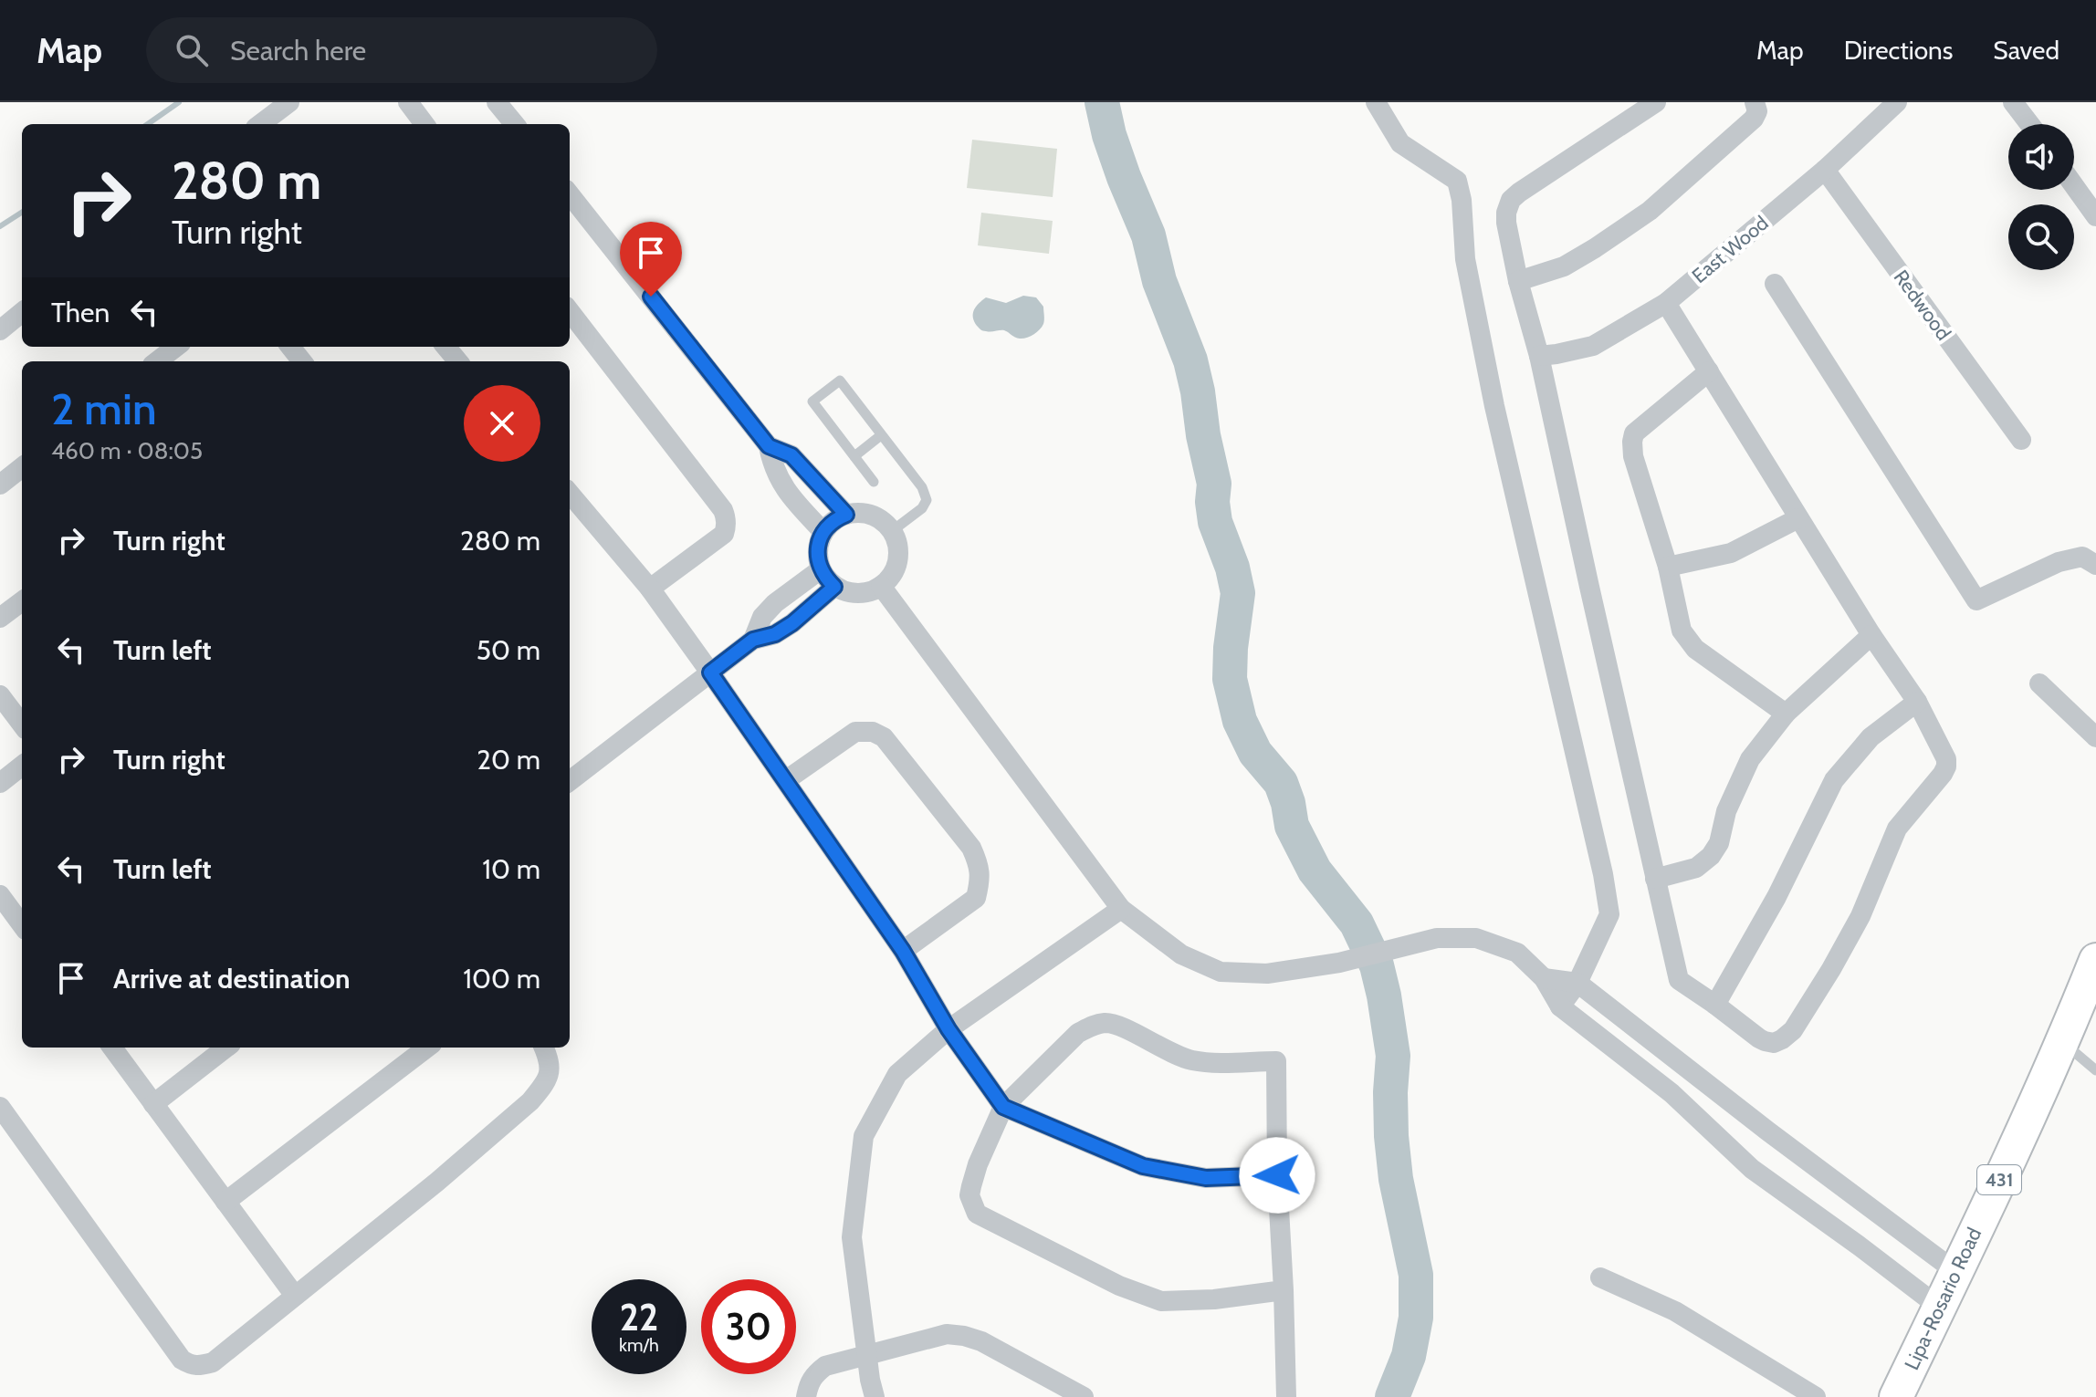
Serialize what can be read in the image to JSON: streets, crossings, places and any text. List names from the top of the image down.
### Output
{
  "streets": {
    "main road": ["431", "Lipa-Rosario Road"],
    "street": ["East Wood", "Redwood"]
  },
  "crossings": [
    ["East Wood", "Redwood"]
  ],
  "page": {
    "header": "Map",
    "search": "Search here",
    "nav": ["Map", "Directions", "Saved"],
    "turn": ["280 m", "Turn right"],
    "then": "Then",
    "heading": ["2 min", "460 m · 08:05"],
    "list": [
      {
        "name": "Turn right",
        "value": "280 m"
      },
      {
        "name": "Turn left",
        "value": "50 m"
      },
      {
        "name": "Turn right",
        "value": "20 m"
      },
      {
        "name": "Turn left",
        "value": "10 m"
      },
      {
        "name": "Arrive at destination",
        "value": "100 m"
      }
    ],
    "speed": "22 km/h",
    "limit": "30"
  }
}
